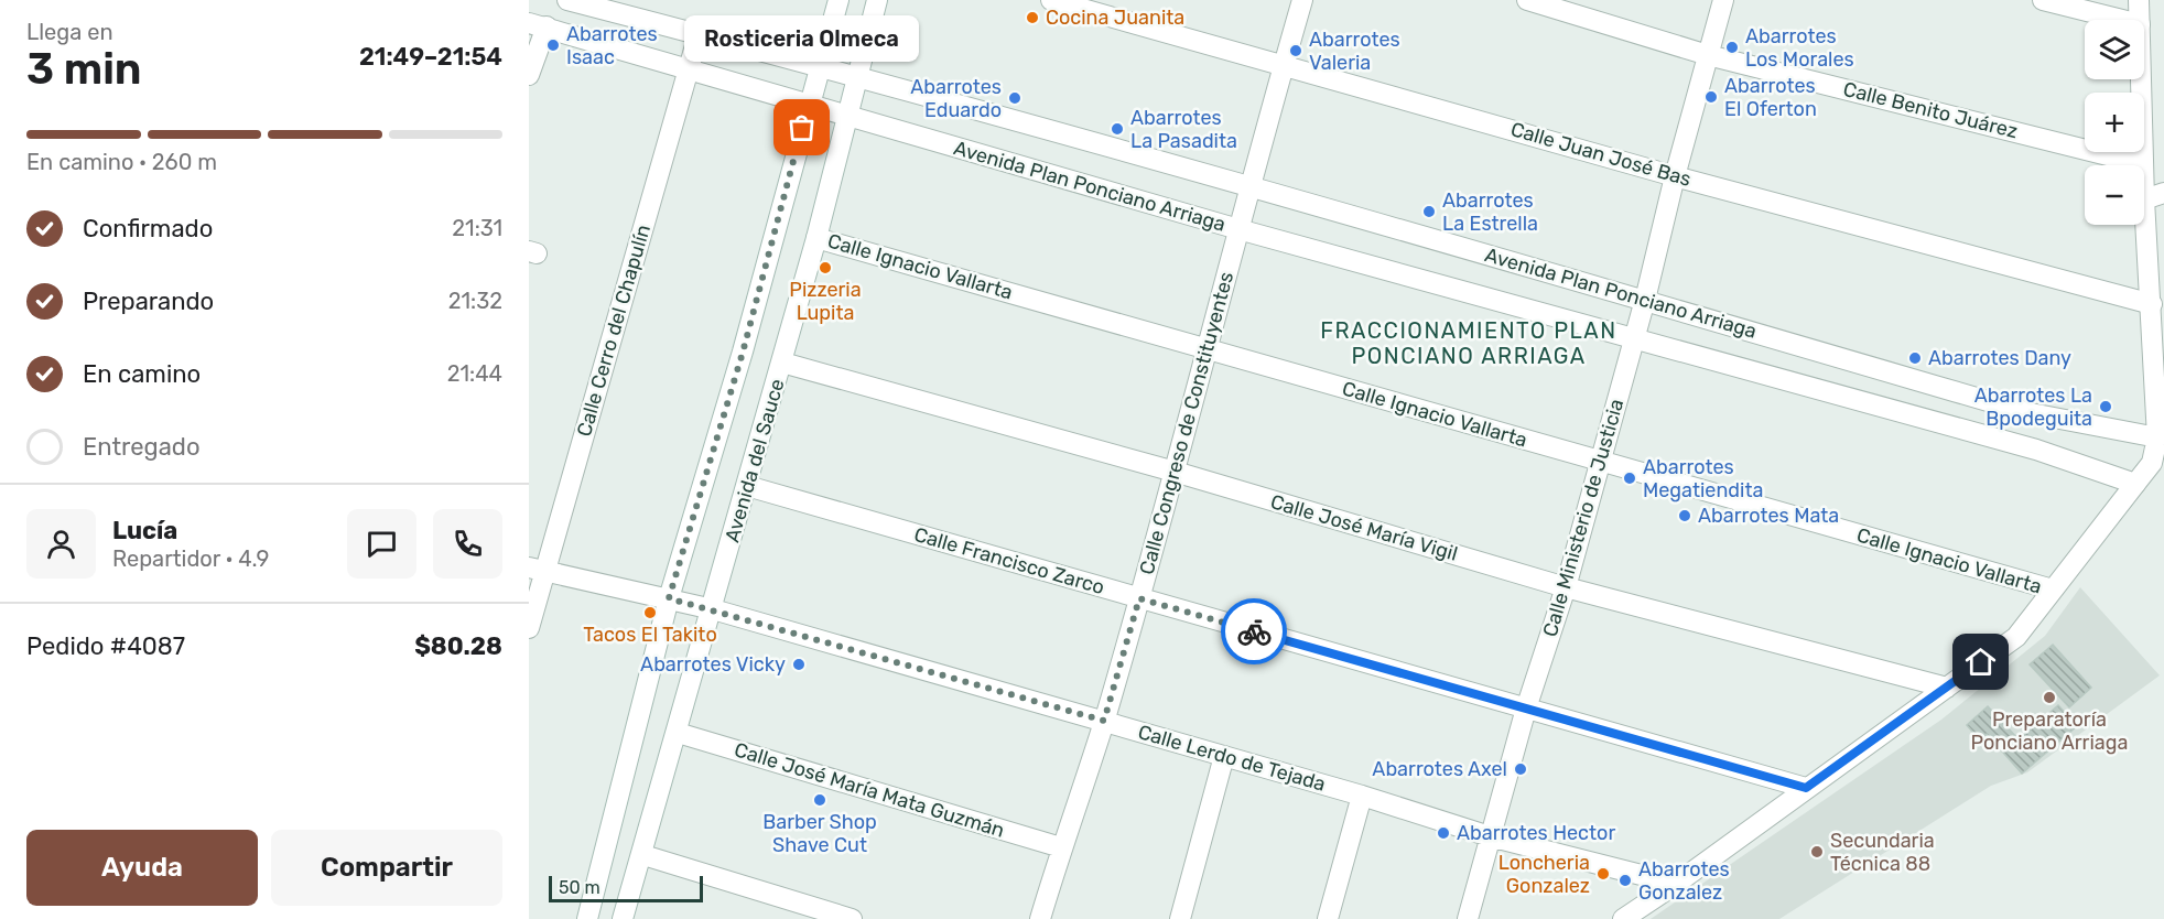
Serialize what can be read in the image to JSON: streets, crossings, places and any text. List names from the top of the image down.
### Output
{
  "streets": {
    "street": [
      "Calle Benito Juárez",
      "Calle Juan José Bas",
      "Avenida Plan Ponciano Arriaga",
      "Calle Ignacio Vallarta",
      "Calle Cerro del Chapulín",
      "Calle Congreso de Constituyentes",
      "Avenida del Sauce",
      "Calle Ministerio de Justicia",
      "Calle José María Vigil",
      "Calle Francisco Zarco",
      "Calle Lerdo de Tejada",
      "Calle José María Mata Guzmán"
    ]
  },
  "crossings": [
    ["Calle Benito Juárez", "Calle Ministerio de Justicia"],
    ["Calle Juan José Bas", "Calle Congreso de Constituyentes"],
    ["Calle Juan José Bas", "Calle Ministerio de Justicia"],
    ["Avenida Plan Ponciano Arriaga", "Calle Cerro del Chapulín"],
    ["Avenida Plan Ponciano Arriaga", "Calle Congreso de Constituyentes"],
    ["Avenida Plan Ponciano Arriaga", "Avenida del Sauce"],
    ["Avenida Plan Ponciano Arriaga", "Calle Ministerio de Justicia"],
    ["Calle Ignacio Vallarta", "Calle Congreso de Constituyentes"],
    ["Calle Ignacio Vallarta", "Avenida del Sauce"],
    ["Calle Ignacio Vallarta", "Calle Ministerio de Justicia"],
    ["Calle Cerro del Chapulín", "Calle Lerdo de Tejada"],
    ["Calle Congreso de Constituyentes", "Calle José María Vigil"],
    ["Calle Congreso de Constituyentes", "Calle Francisco Zarco"],
    ["Calle Congreso de Constituyentes", "Calle Lerdo de Tejada"],
    ["Calle Congreso de Constituyentes", "Calle José María Mata Guzmán"],
    ["Avenida del Sauce", "Calle José María Vigil"],
    ["Avenida del Sauce", "Calle Francisco Zarco"],
    ["Avenida del Sauce", "Calle Lerdo de Tejada"],
    ["Avenida del Sauce", "Calle José María Mata Guzmán"],
    ["Calle Ministerio de Justicia", "Calle José María Vigil"],
    ["Calle Ministerio de Justicia", "Calle Francisco Zarco"],
    ["Calle Ministerio de Justicia", "Calle Lerdo de Tejada"]
  ],
  "districts": ["FRACCIONAMIENTO PLAN PONCIANO ARRIAGA"],
  "places": [
    "Cocina Juanita",
    "Abarrotes Isaac",
    "Abarrotes Los Morales",
    "Abarrotes Valeria",
    "Abarrotes El Oferton",
    "Abarrotes Eduardo",
    "Rosticeria Olmeca",
    "Abarrotes La Pasadita",
    "Abarrotes La Estrella",
    "Pizzeria Lupita",
    "Abarrotes Dany",
    "Abarrotes La Bpodeguita",
    "Abarrotes Megatiendita",
    "Abarrotes Mata",
    "Tacos El Takito",
    "Abarrotes Vicky",
    "Preparatoría Ponciano Arriaga",
    "Abarrotes Axel",
    "Barber Shop Shave Cut",
    "Abarrotes Hector",
    "Secundaria Técnica 88",
    "Loncheria Gonzalez",
    "Abarrotes Gonzalez"
  ],
  "scale_bar": "50 m",
  "page": {
    "heading": ["3 min", "Llega en", "21:49–21:54"],
    "panel": [
      "Lucía",
      "Repartidor · 4.9",
      "Pedido #4087",
      "$80.28"
    ],
    "bubble": "Rosticeria Olmeca",
    "map_buttons": ["+", "−"],
    "bar": "En camino · 260 m",
    "list": [
      ["Confirmado", "21:31"],
      ["Preparando", "21:32"],
      ["En camino", "21:44"],
      "Entregado"
    ],
    "buttons": ["Ayuda", "Compartir"],
    "scale": "50 m"
  }
}
